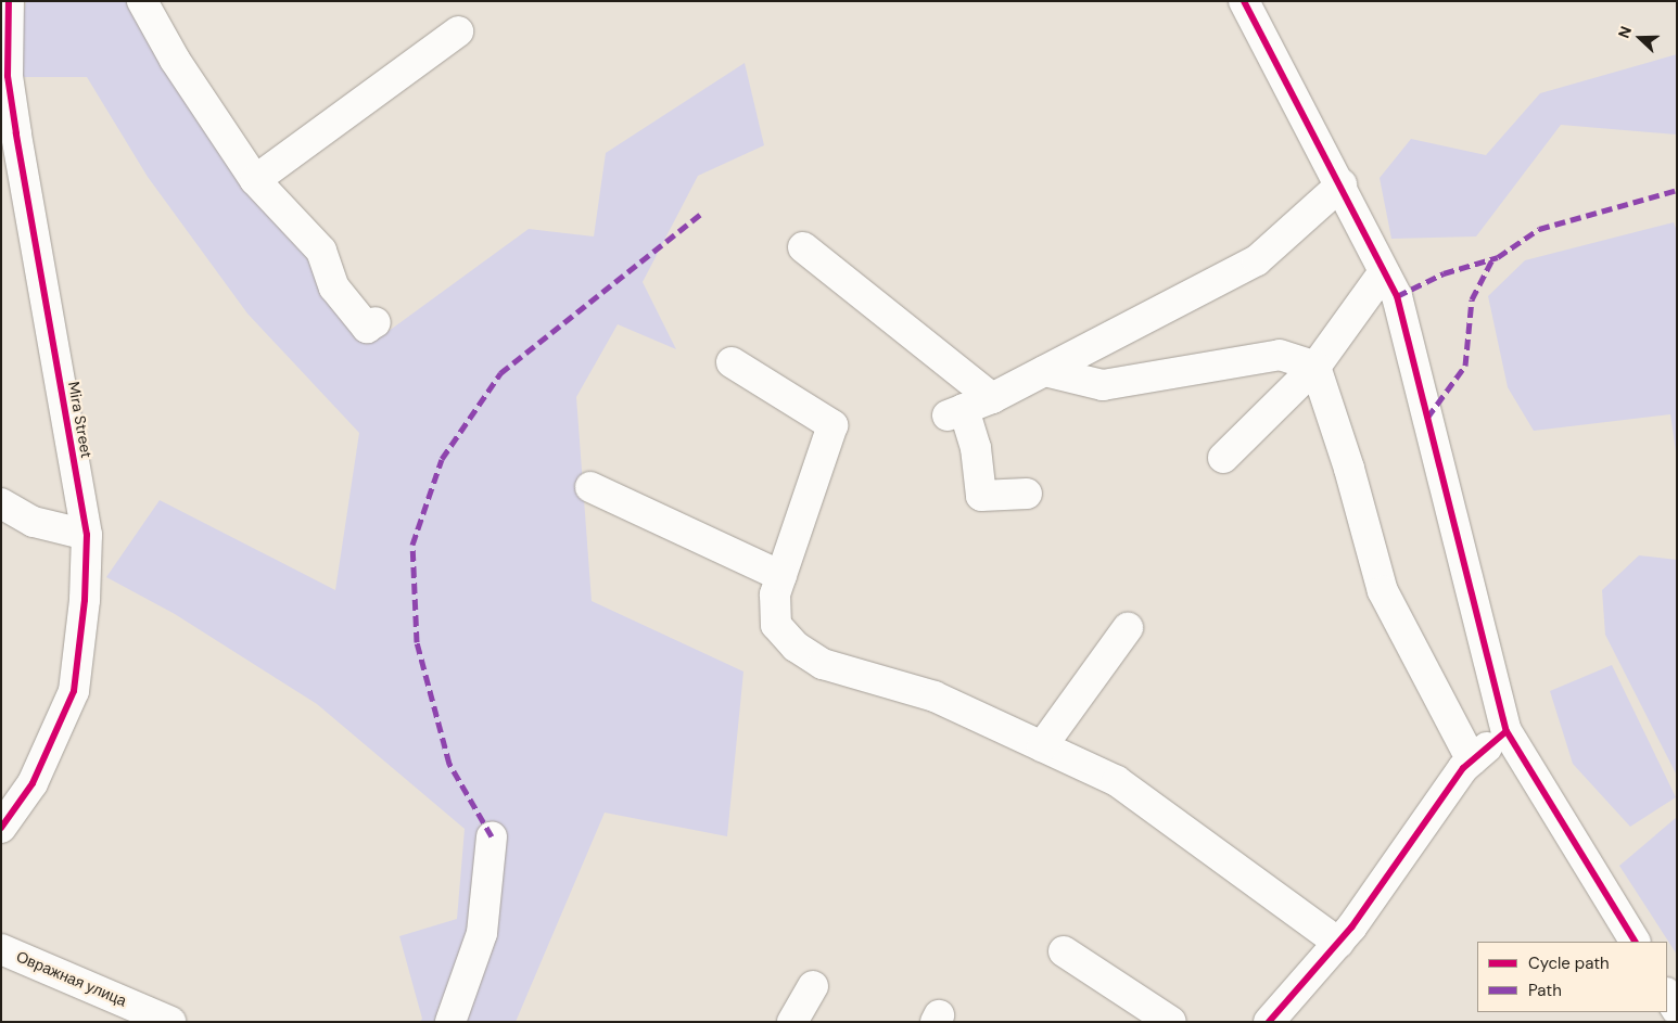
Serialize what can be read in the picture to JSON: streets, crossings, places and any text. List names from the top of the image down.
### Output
{
  "streets": {
    "street": ["Mira Street", "Овражная улица"]
  },
  "legend": ["Cycle path", "Path"],
  "north": "left"
}
